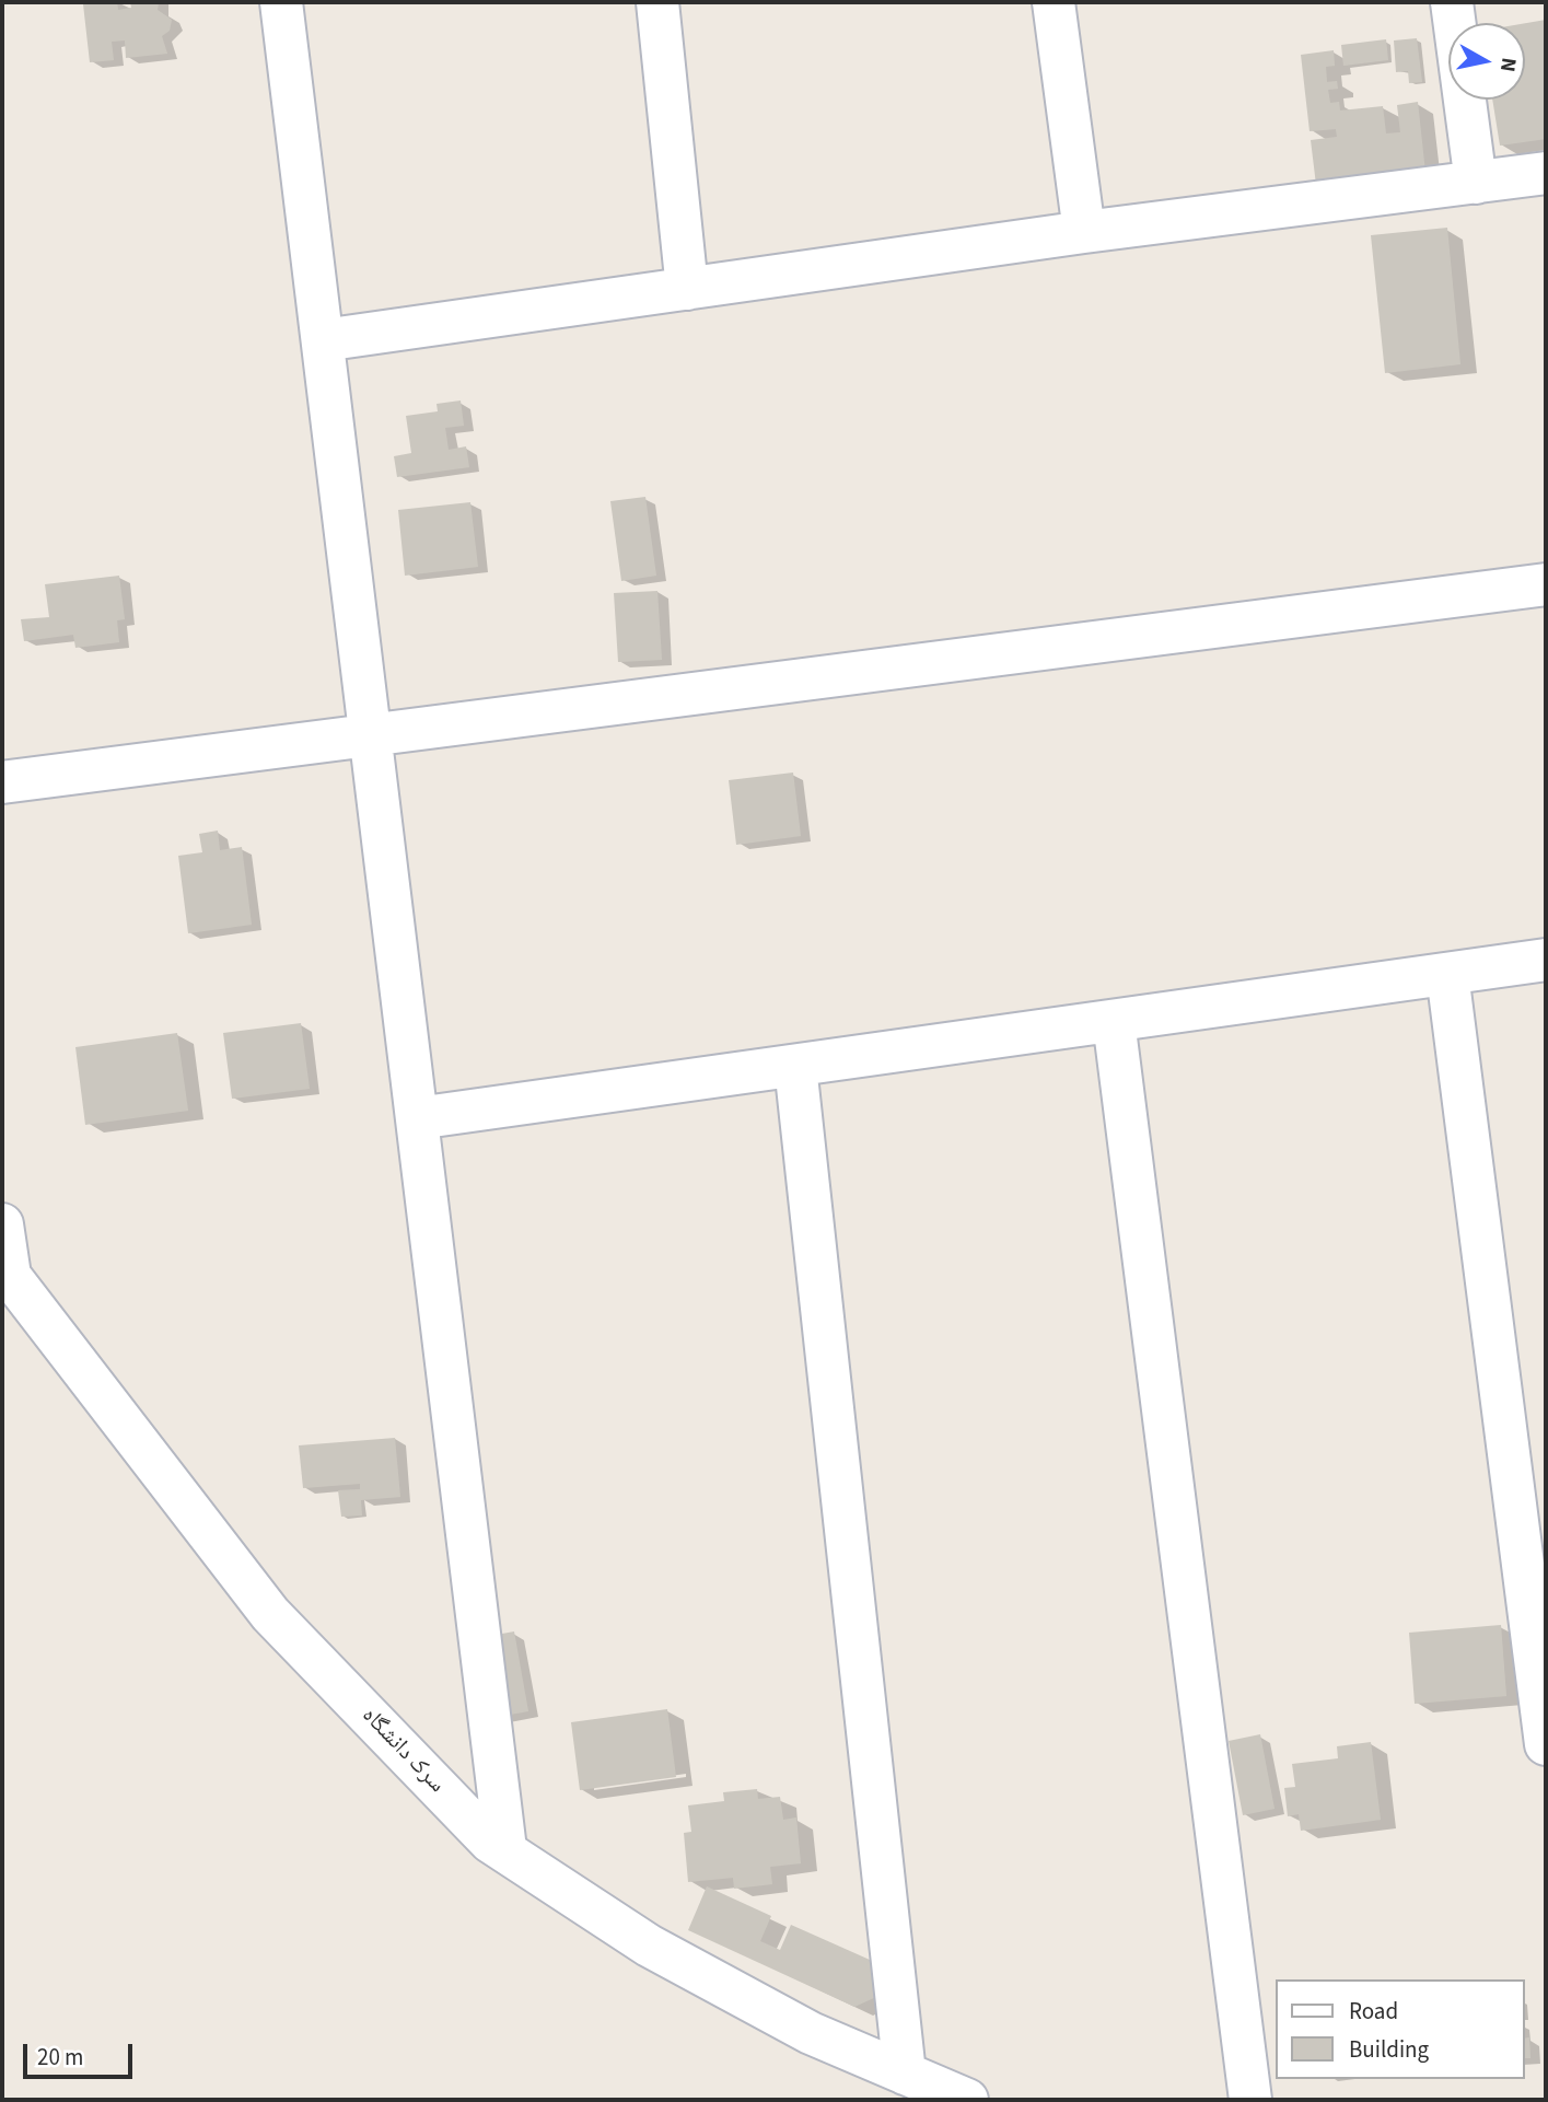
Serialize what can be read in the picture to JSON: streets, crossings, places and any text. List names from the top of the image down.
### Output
{
  "streets": {
    "street": ["سرک دانشگاه"]
  },
  "legend": ["Road", "Building"],
  "scale_bar": "20 m",
  "north": "right"
}
